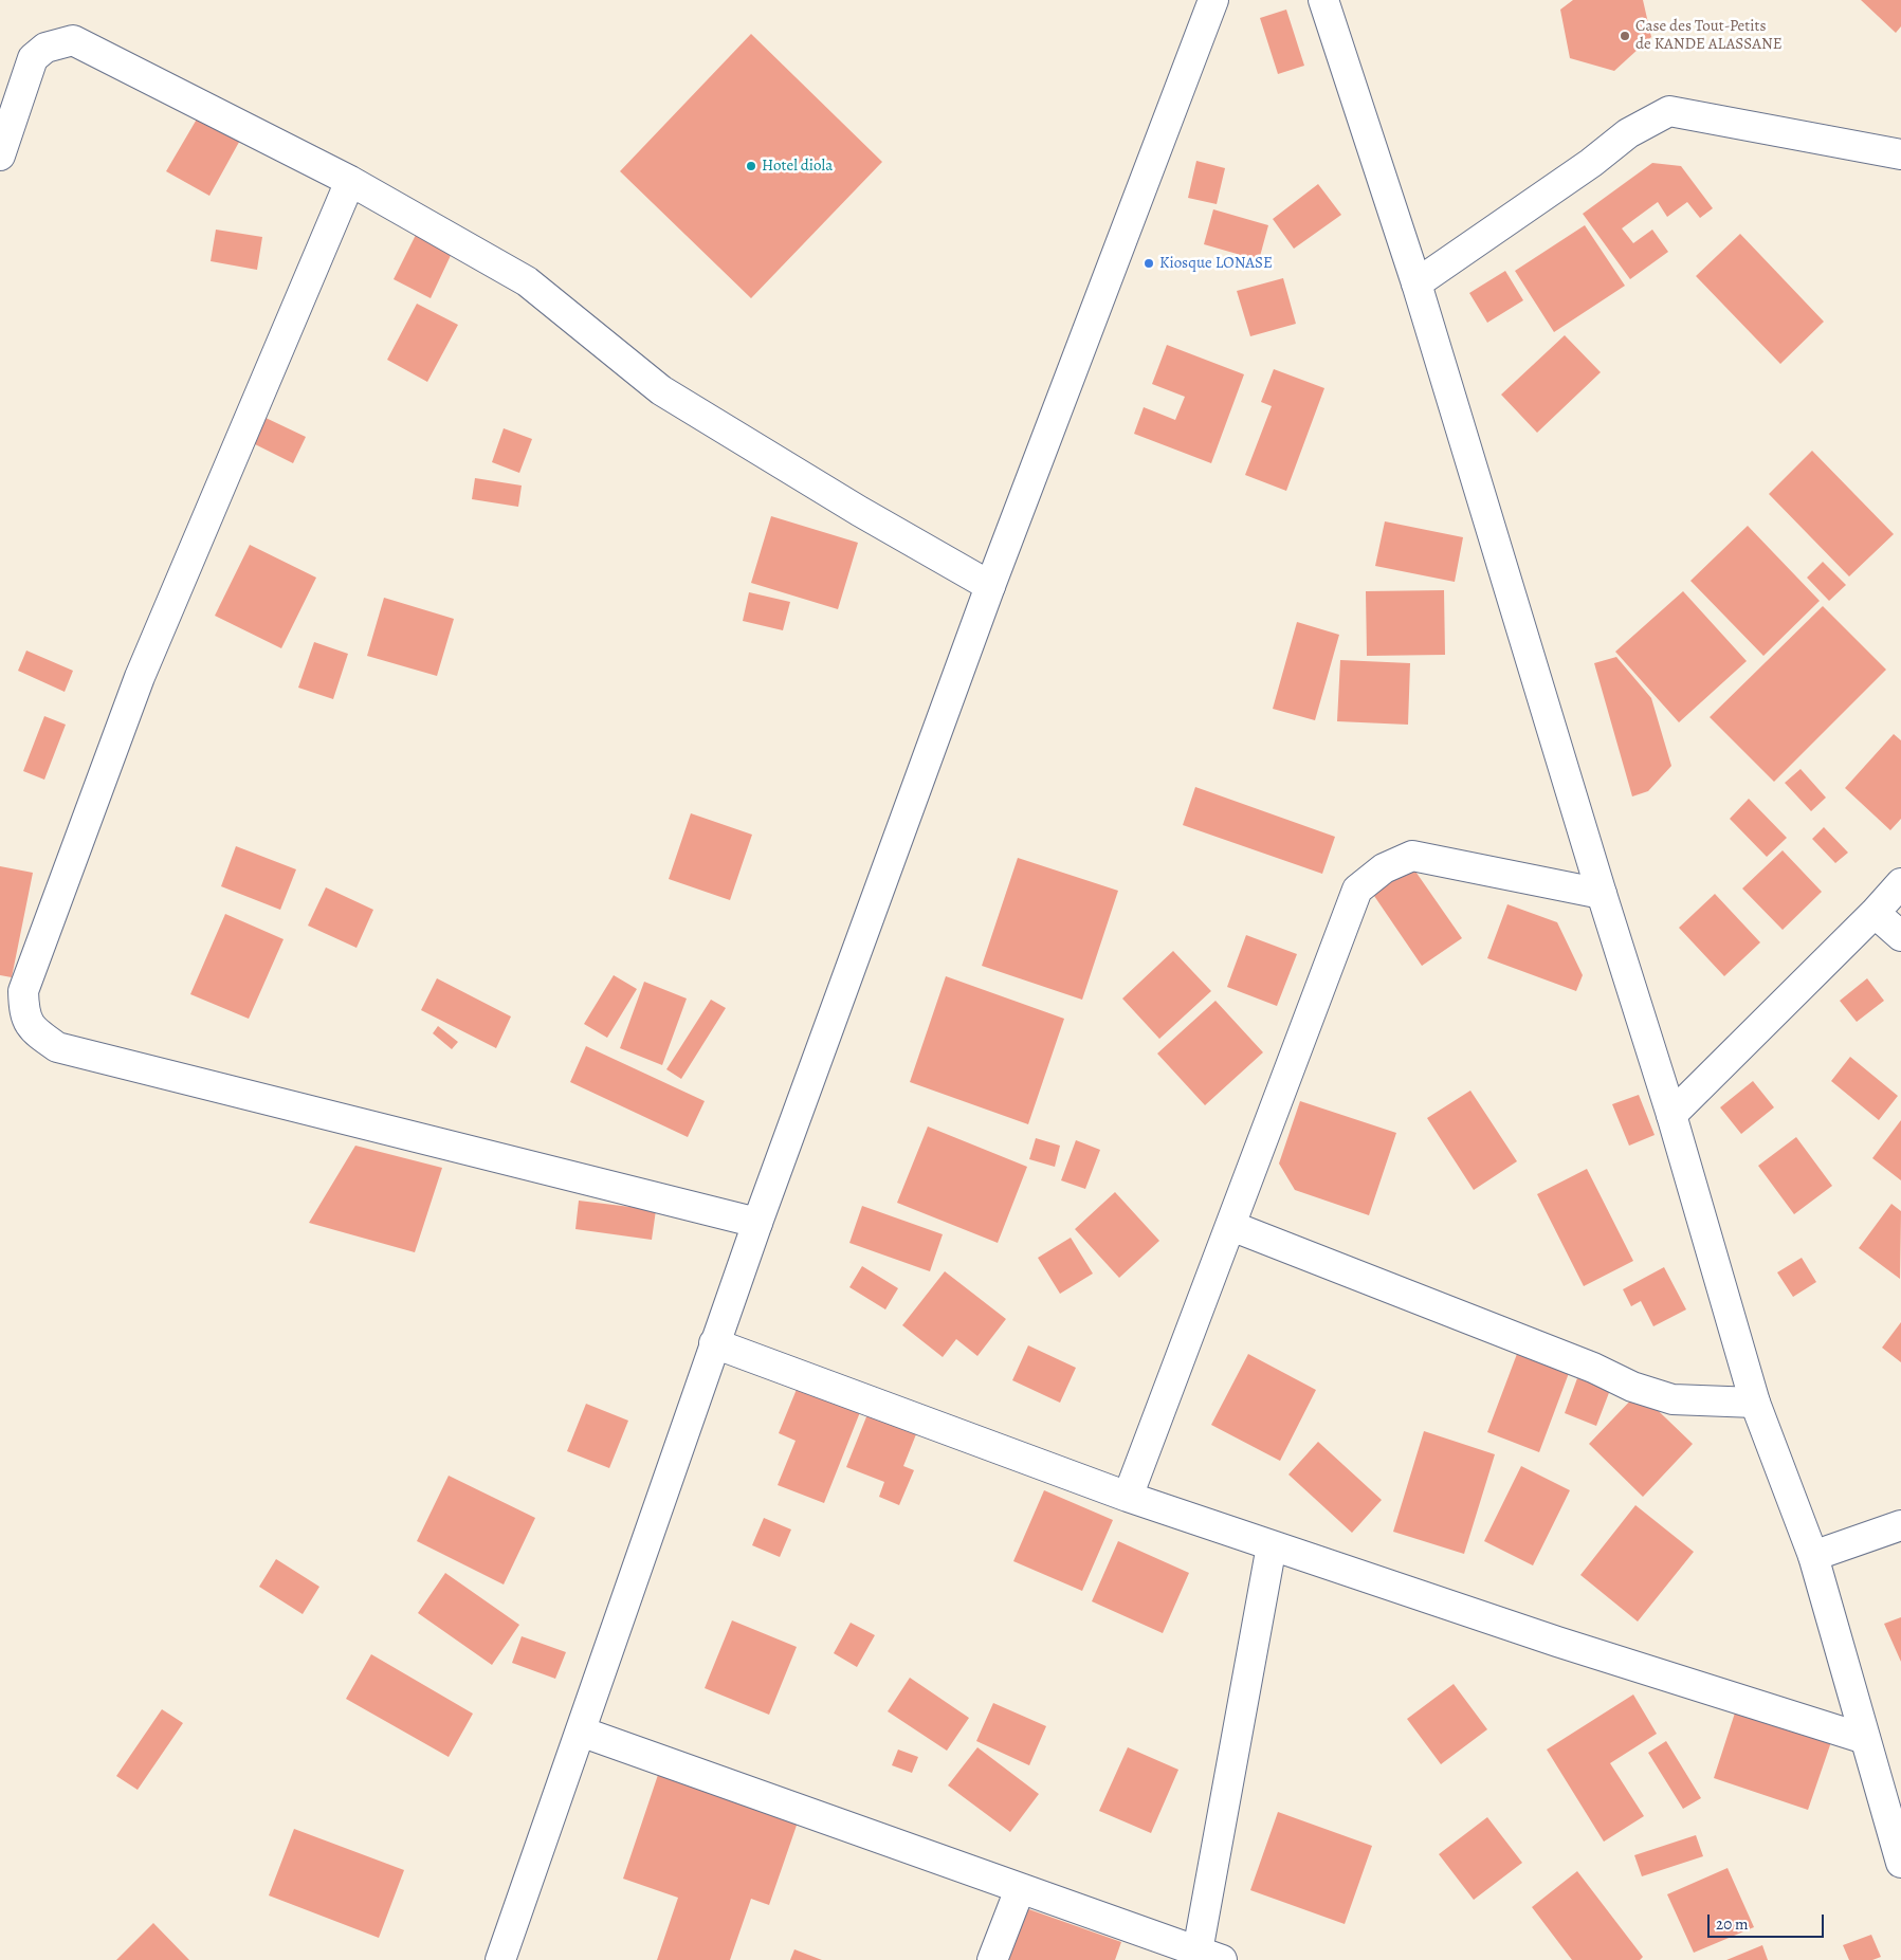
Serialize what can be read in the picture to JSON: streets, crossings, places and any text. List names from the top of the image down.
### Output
{
  "places": ["Case des Tout-Petits de KANDE ALASSANE", "Hotel diola", "Kiosque LONASE"],
  "scale_bar": "20 m"
}
